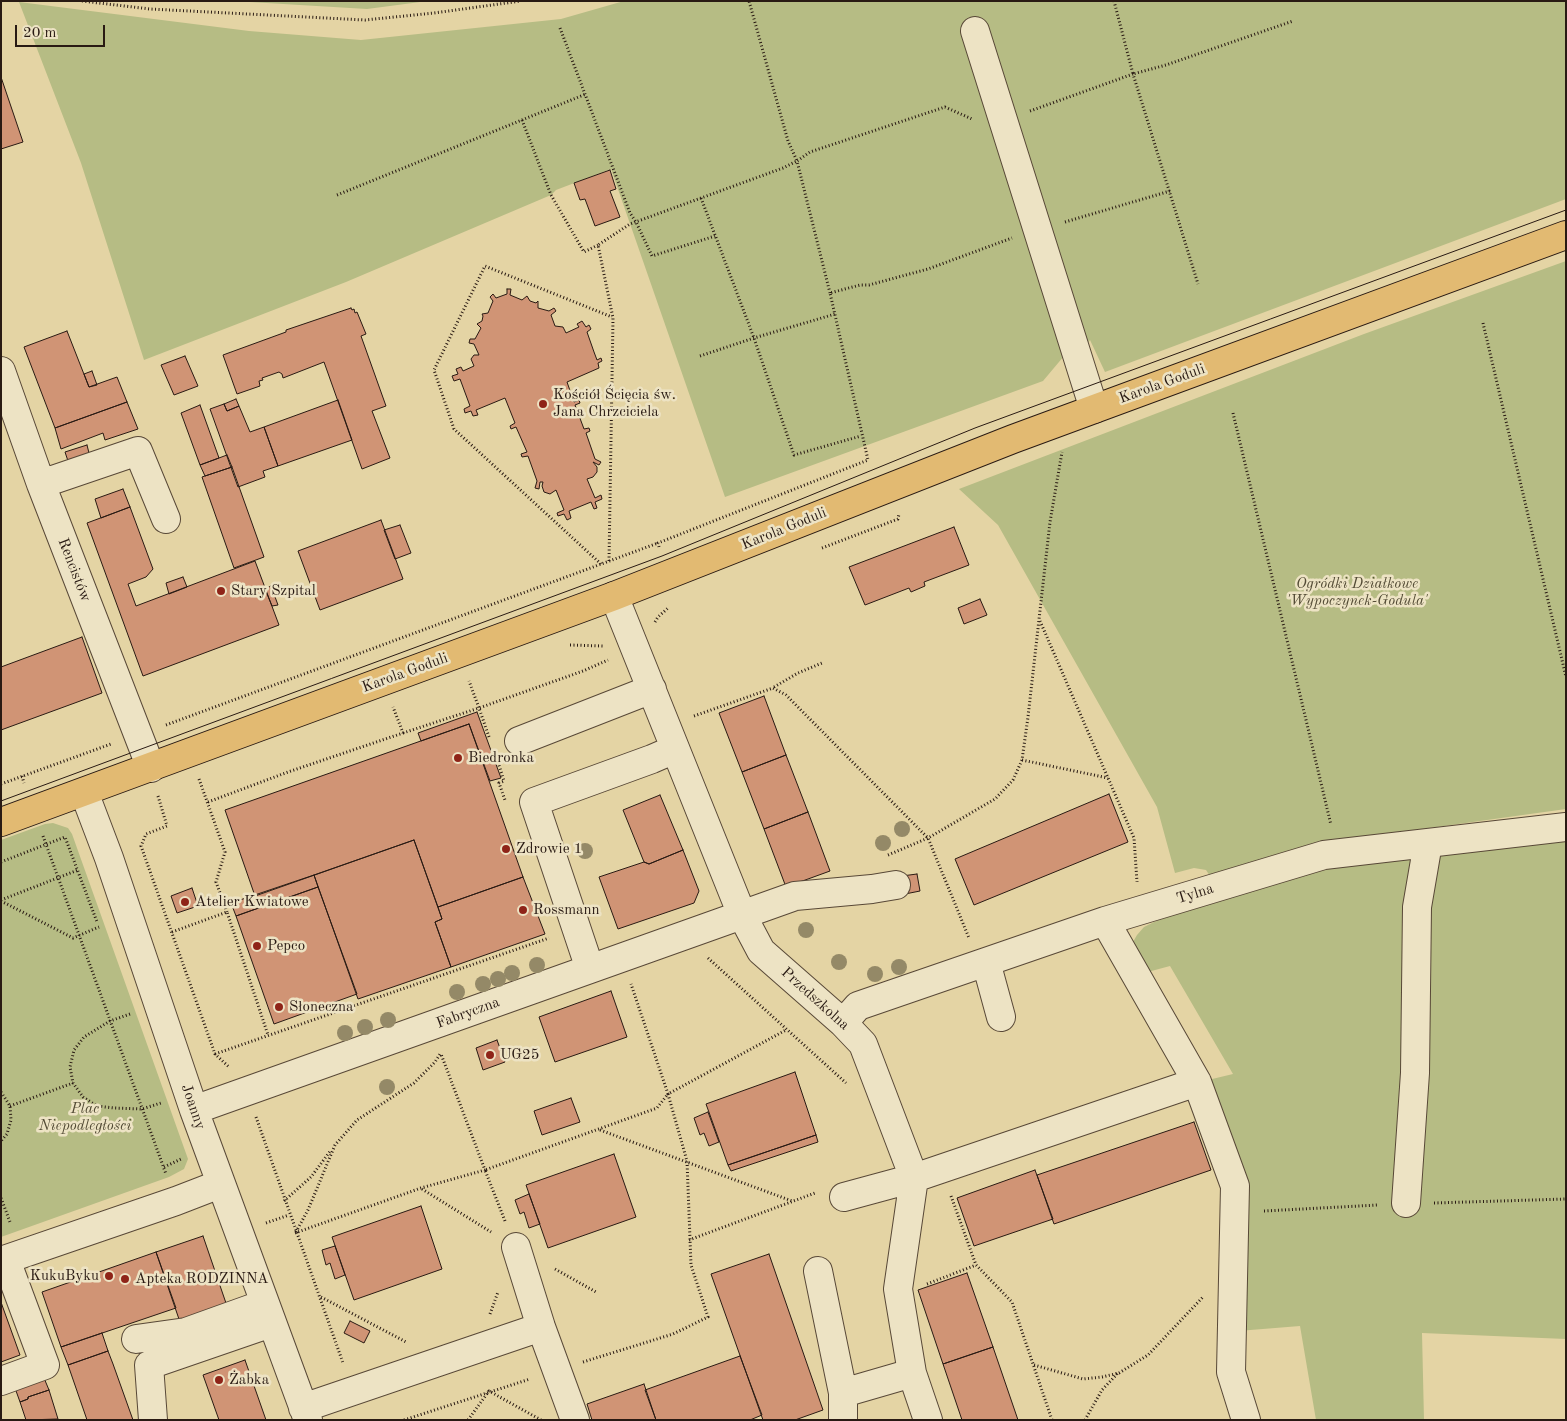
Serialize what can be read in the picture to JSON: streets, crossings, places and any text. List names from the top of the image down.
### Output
{
  "streets": {
    "main road": ["Karola Goduli"],
    "street": [
      "Rencistów",
      "Tylna",
      "Przedszkolna",
      "Fabryczna",
      "Joanny"
    ]
  },
  "crossings": [
    ["Karola Goduli", "Rencistów"],
    ["Karola Goduli", "Przedszkolna"],
    ["Karola Goduli", "Joanny"],
    ["Tylna", "Przedszkolna"],
    ["Przedszkolna", "Fabryczna"],
    ["Fabryczna", "Joanny"]
  ],
  "parks": ["Ogródki Działkowe 'Wypoczynek-Godula'", "Plac Niepodległości"],
  "places": [
    "Kościół Ścięcia św. Jana Chrzciciela",
    "Stary Szpital",
    "Biedronka",
    "Zdrowie 1",
    "Atelier Kwiatowe",
    "Rossmann",
    "Pepco",
    "Słoneczna",
    "UG25",
    "KukuByku",
    "Apteka RODZINNA",
    "Żabka"
  ],
  "scale_bar": "20 m"
}
